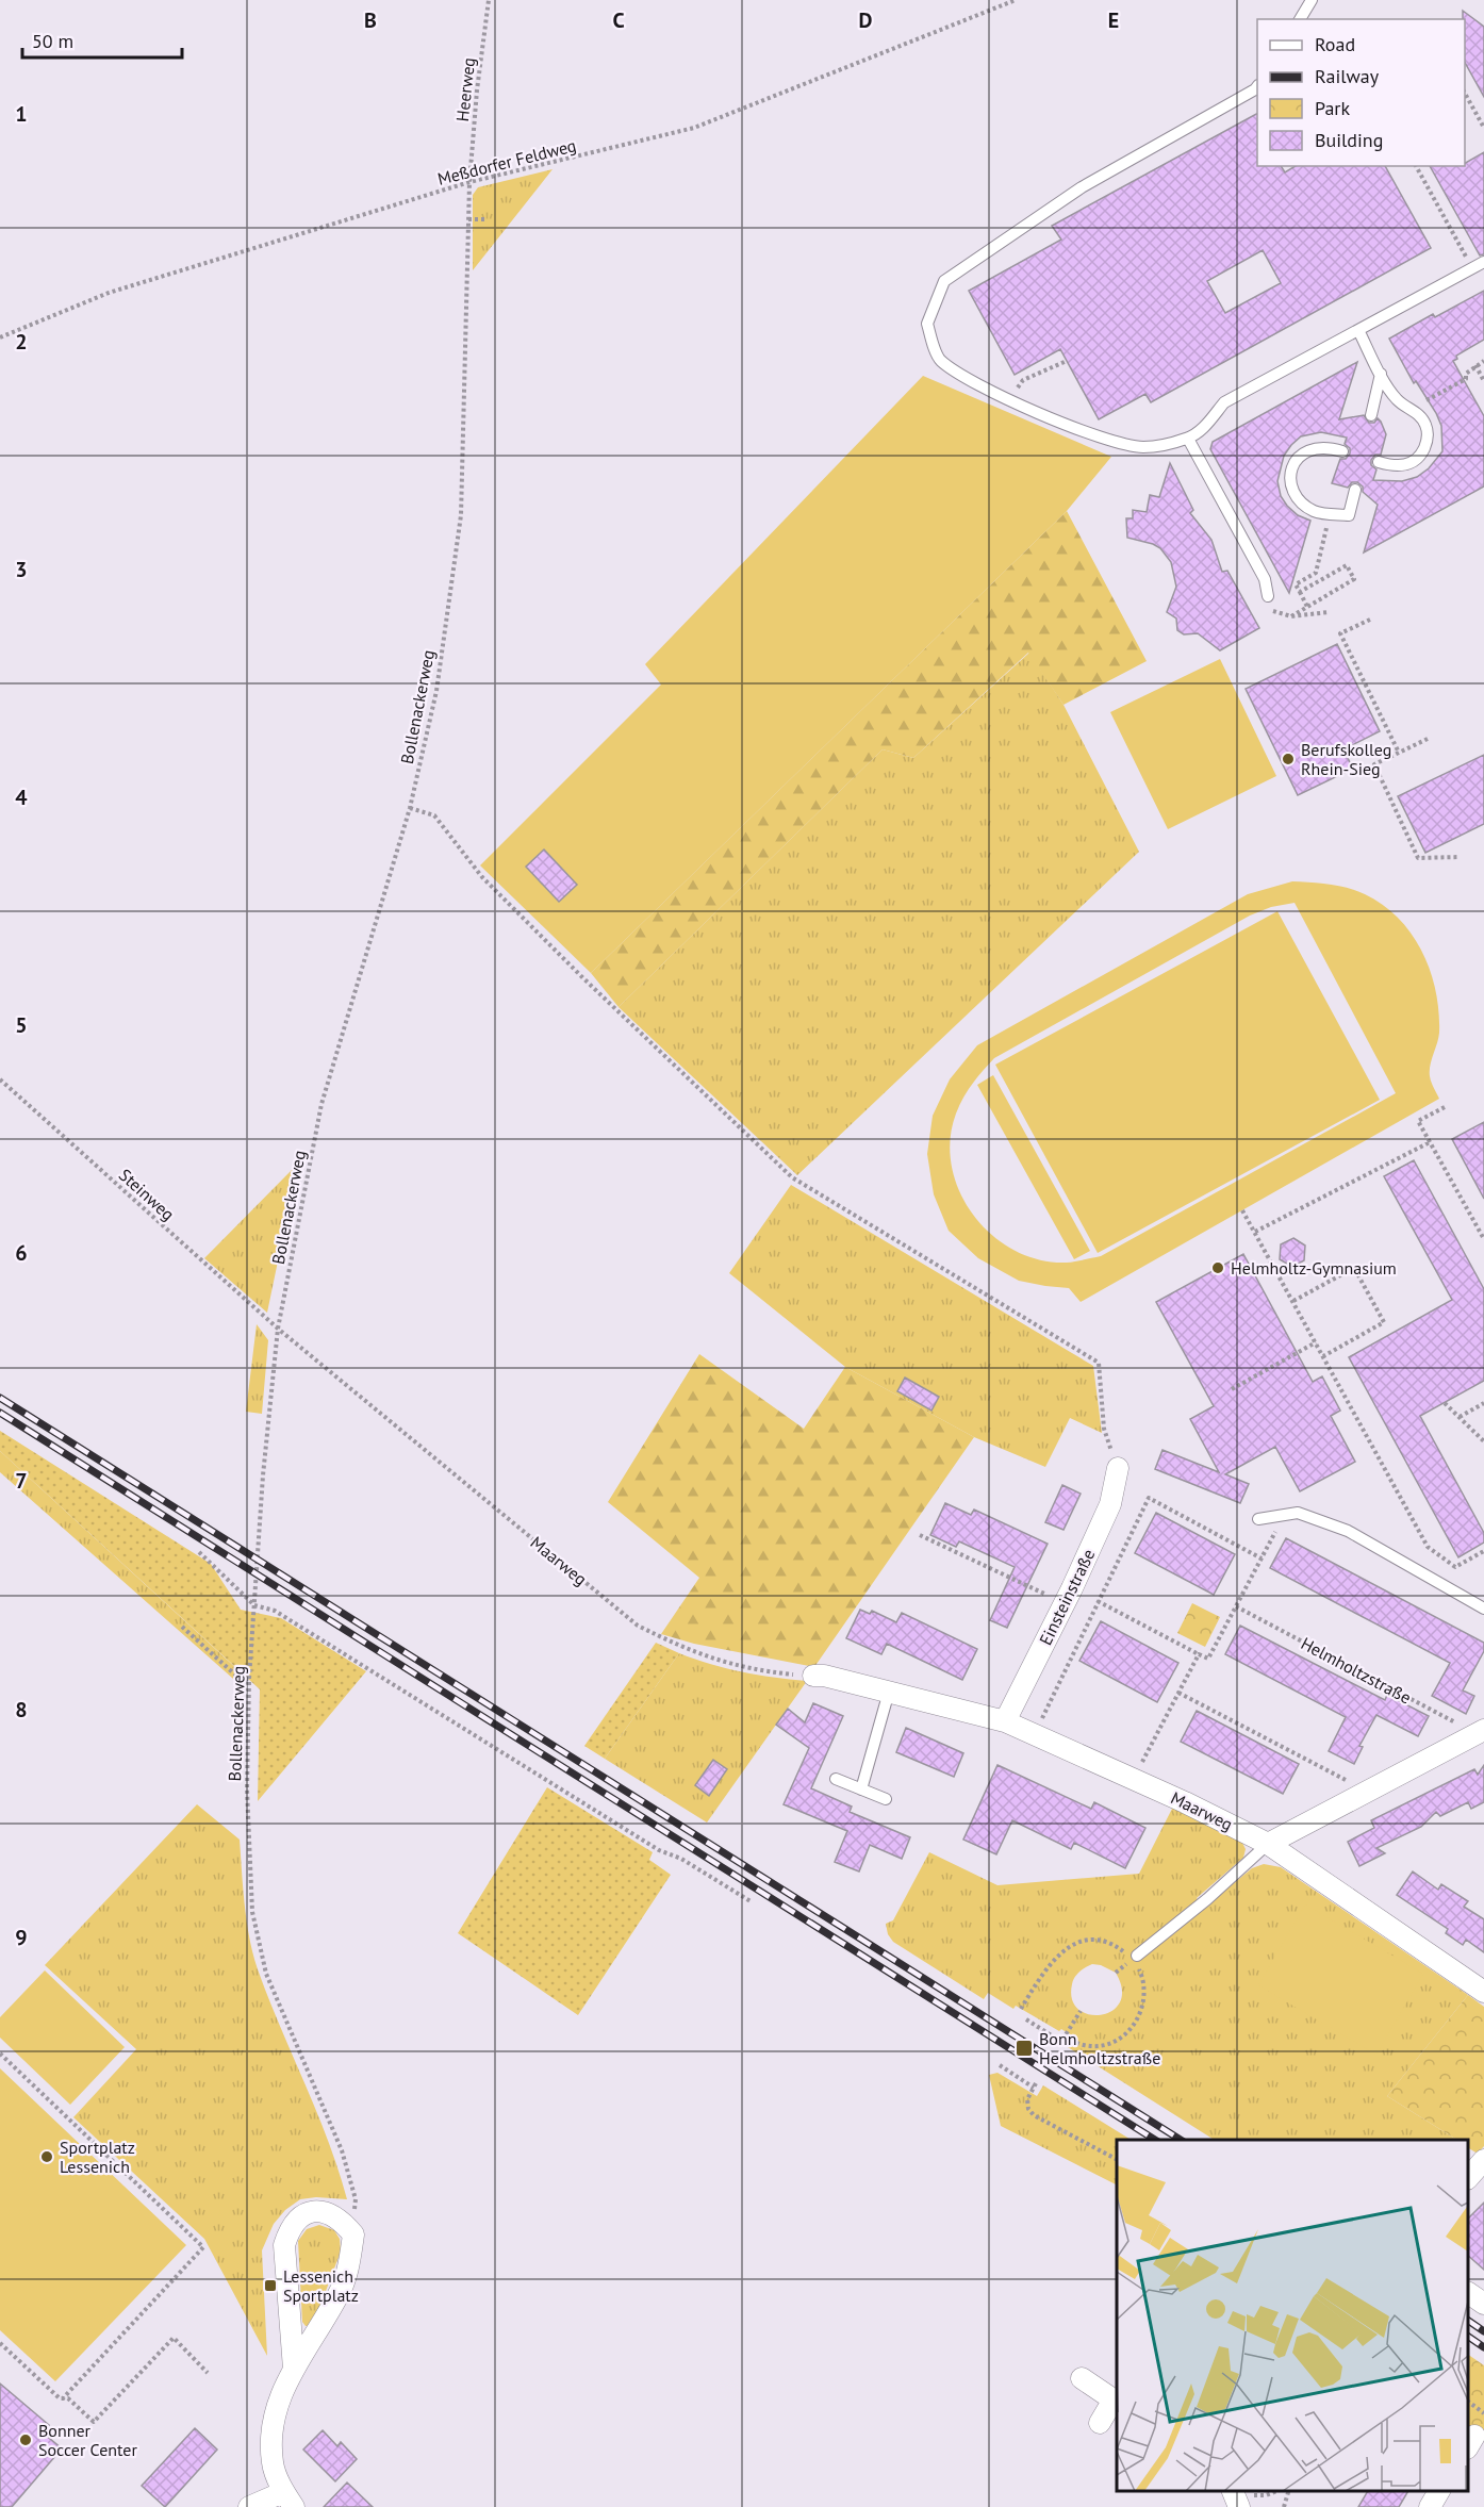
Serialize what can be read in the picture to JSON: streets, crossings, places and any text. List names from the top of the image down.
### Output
{
  "streets": {
    "street": ["Maarweg", "Einsteinstraße"],
    "path": [
      "Heerweg",
      "Meßdorfer Feldweg",
      "Bollenackerweg",
      "Steinweg",
      "Helmholtzstraße"
    ]
  },
  "crossings": [
    ["Heerweg", "Meßdorfer Feldweg"],
    ["Heerweg", "Bollenackerweg"],
    ["Meßdorfer Feldweg", "Bollenackerweg"],
    ["Bollenackerweg", "Steinweg"],
    ["Bollenackerweg", "Maarweg"],
    ["Steinweg", "Maarweg"],
    ["Maarweg", "Einsteinstraße"]
  ],
  "places": {
    "other": [
      "Berufskolleg Rhein-Sieg",
      "Helmholtz-Gymnasium",
      "Sportplatz Lessenich",
      "Bonner Soccer Center"
    ],
    "transit": ["Bonn Helmholtzstraße", "Lessenich Sportplatz"]
  },
  "legend": [
    "Road",
    "Railway",
    "Park",
    "Building"
  ],
  "scale_bar": "50 m",
  "grid": {
    "columns": [
      "B",
      "C",
      "D",
      "E"
    ],
    "rows": [
      "1",
      "2",
      "3",
      "4",
      "5",
      "6",
      "7",
      "8",
      "9"
    ]
  }
}
